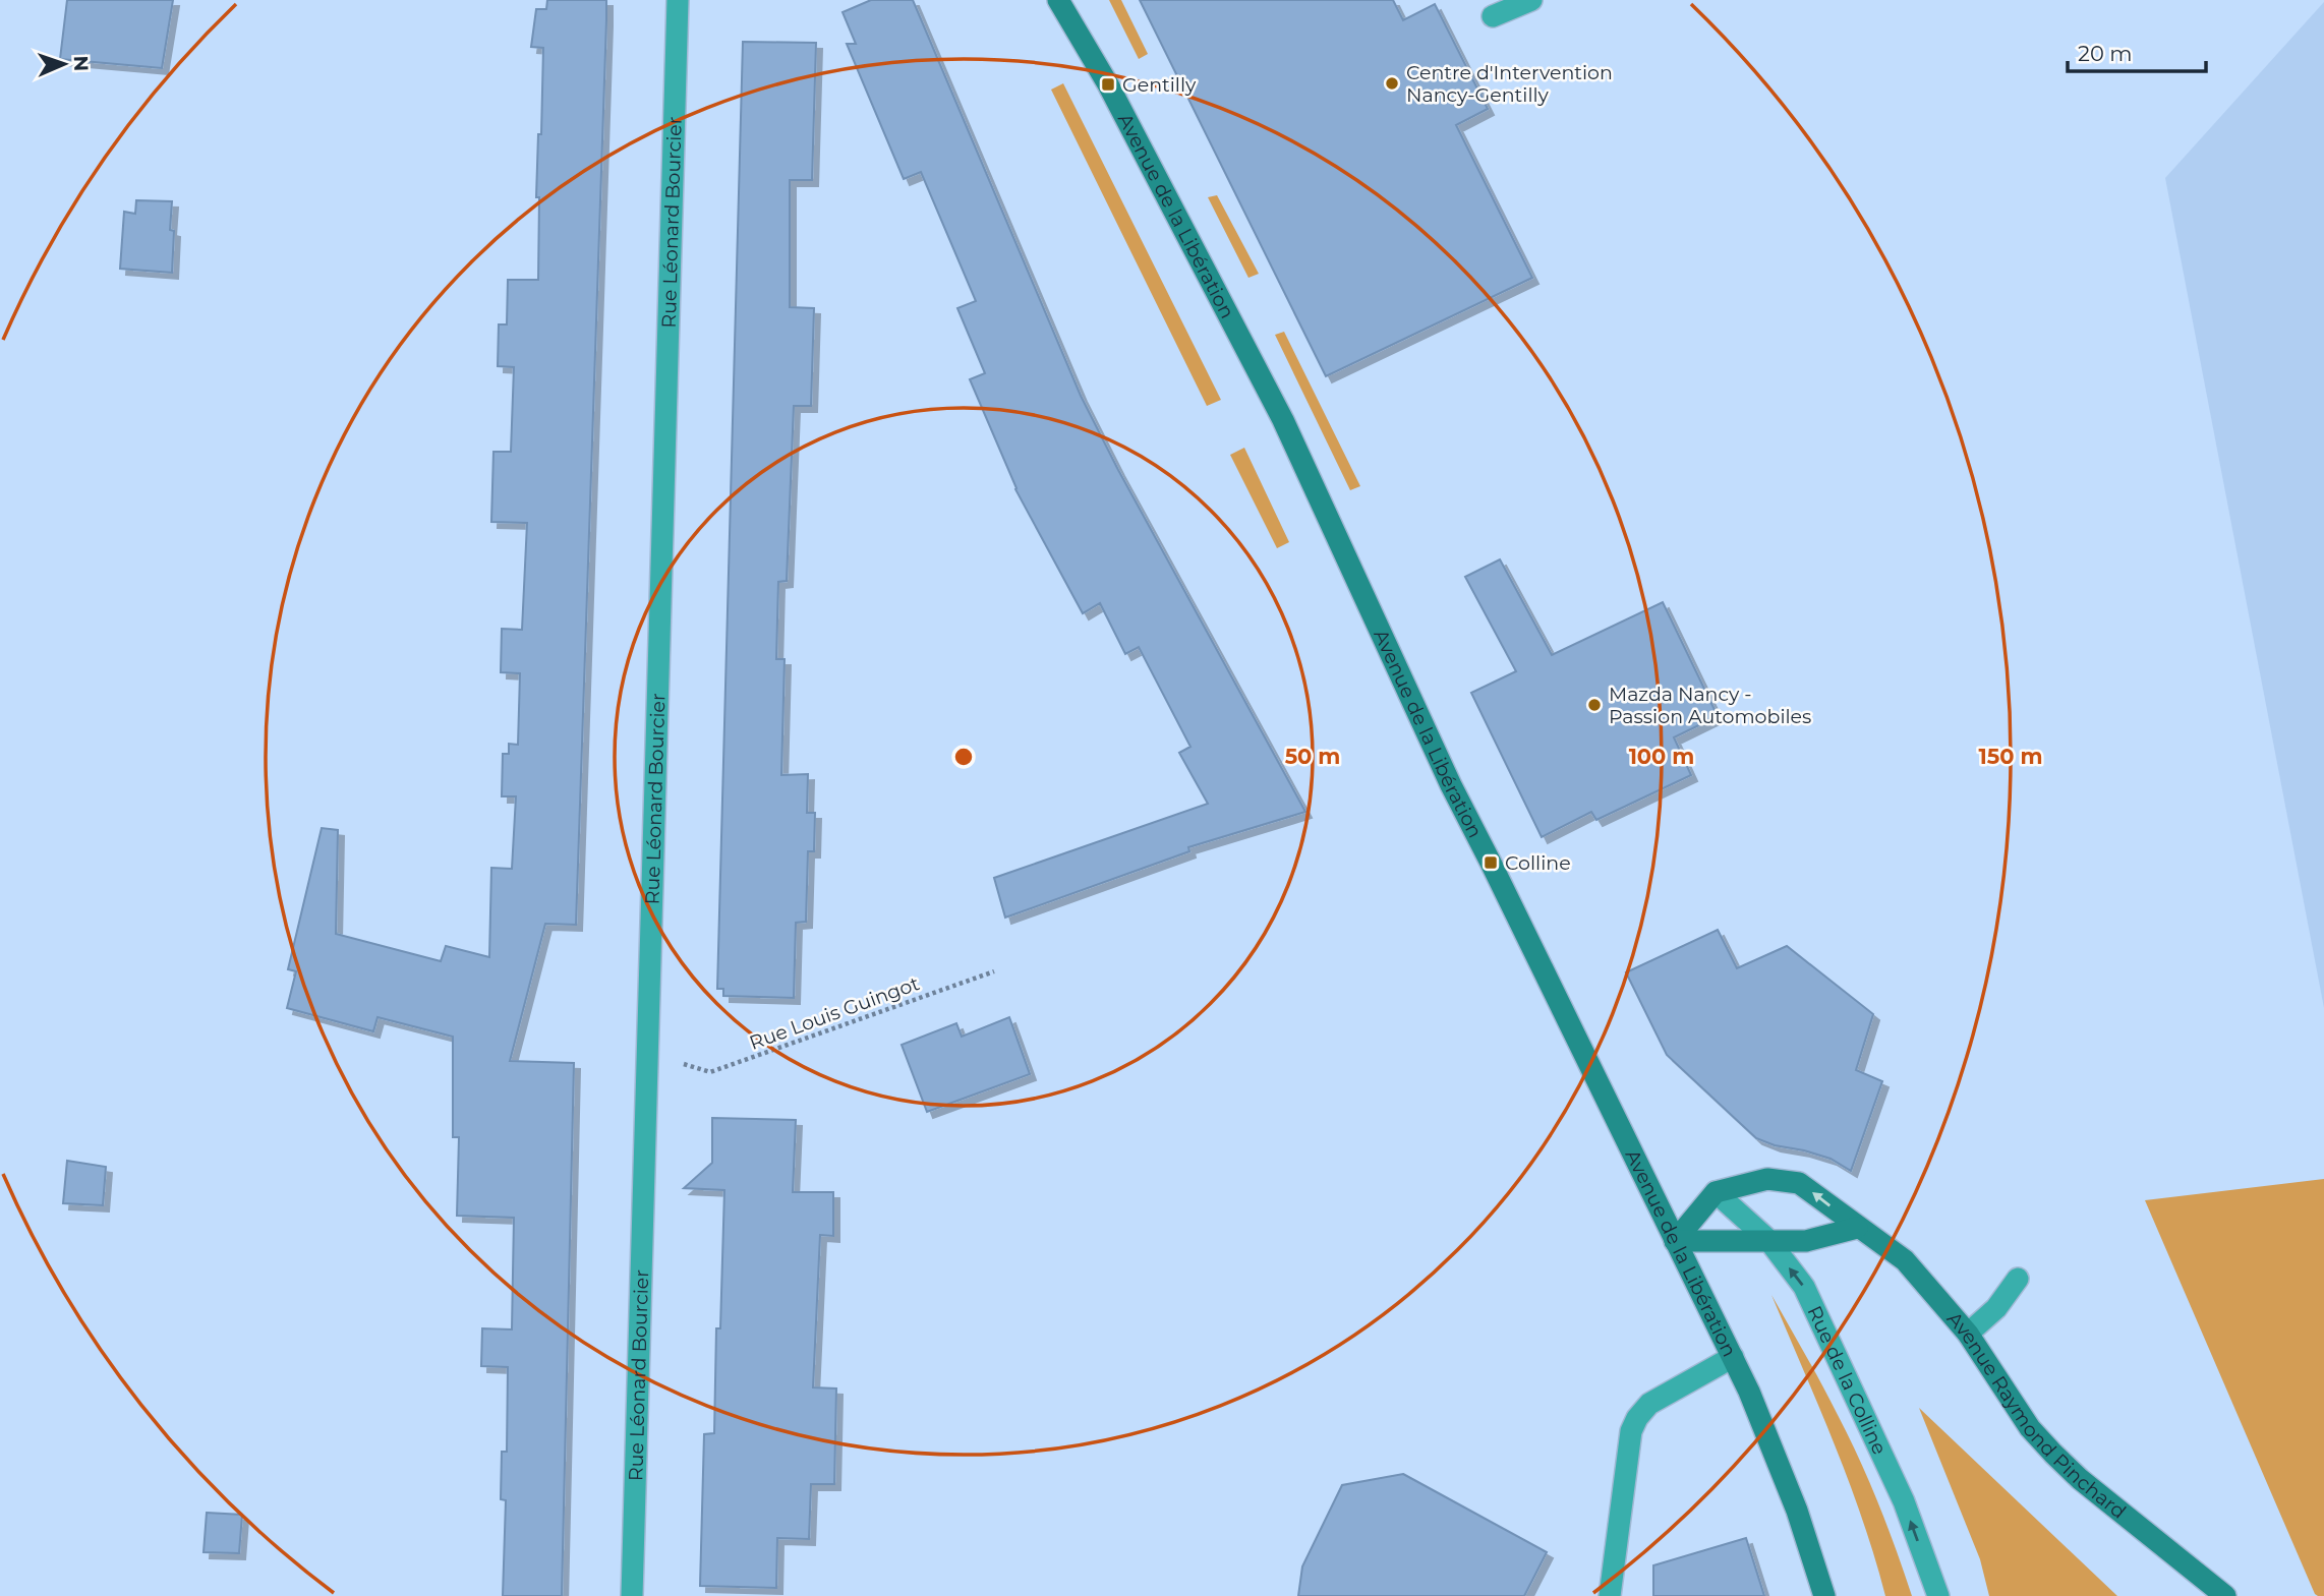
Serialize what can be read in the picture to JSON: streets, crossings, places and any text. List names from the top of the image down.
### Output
{
  "streets": {
    "main road": ["Avenue de la Libération", "Avenue Raymond Pinchard"],
    "street": ["Rue Léonard Bourcier", "Rue de la Colline"],
    "path": ["Rue Louis Guingot"]
  },
  "crossings": [
    ["Rue de la Colline", "Avenue Raymond Pinchard"]
  ],
  "one_way": ["Rue de la Colline"],
  "places": {
    "other": ["Centre d'Intervention Nancy-Gentilly", "Mazda Nancy - Passion Automobiles"],
    "transit": ["Gentilly", "Colline"]
  },
  "scale_bar": "20 m",
  "north": "right",
  "rings": ["50 m", "100 m", "150 m"]
}
